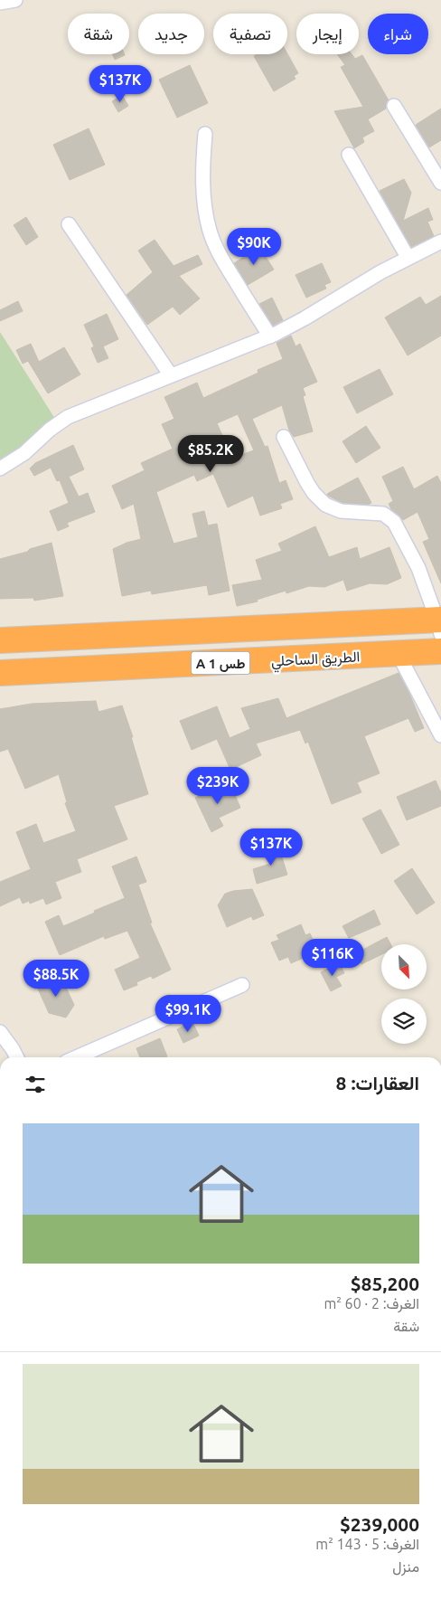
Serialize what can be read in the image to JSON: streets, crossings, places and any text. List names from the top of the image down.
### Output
{
  "streets": {
    "highway": ["الطريق الساحلي", "A 1 طس"]
  },
  "north": "bottom right",
  "page": {
    "chip": [
      "شراء",
      "إيجار",
      "تصفية",
      "جديد",
      "شقة"
    ],
    "price": [
      "$137K",
      "$90K",
      "$85.2K",
      "$239K",
      "$137K",
      "$116K",
      "$88.5K",
      "$99.1K"
    ],
    "heading": "العقارات: 8",
    "list": [
      {
        "name": "$85,200",
        "note": "الغرف: 2 · 60 m² · شقة"
      },
      {
        "name": "$239,000",
        "note": "الغرف: 5 · 143 m² · منزل"
      }
    ]
  }
}
